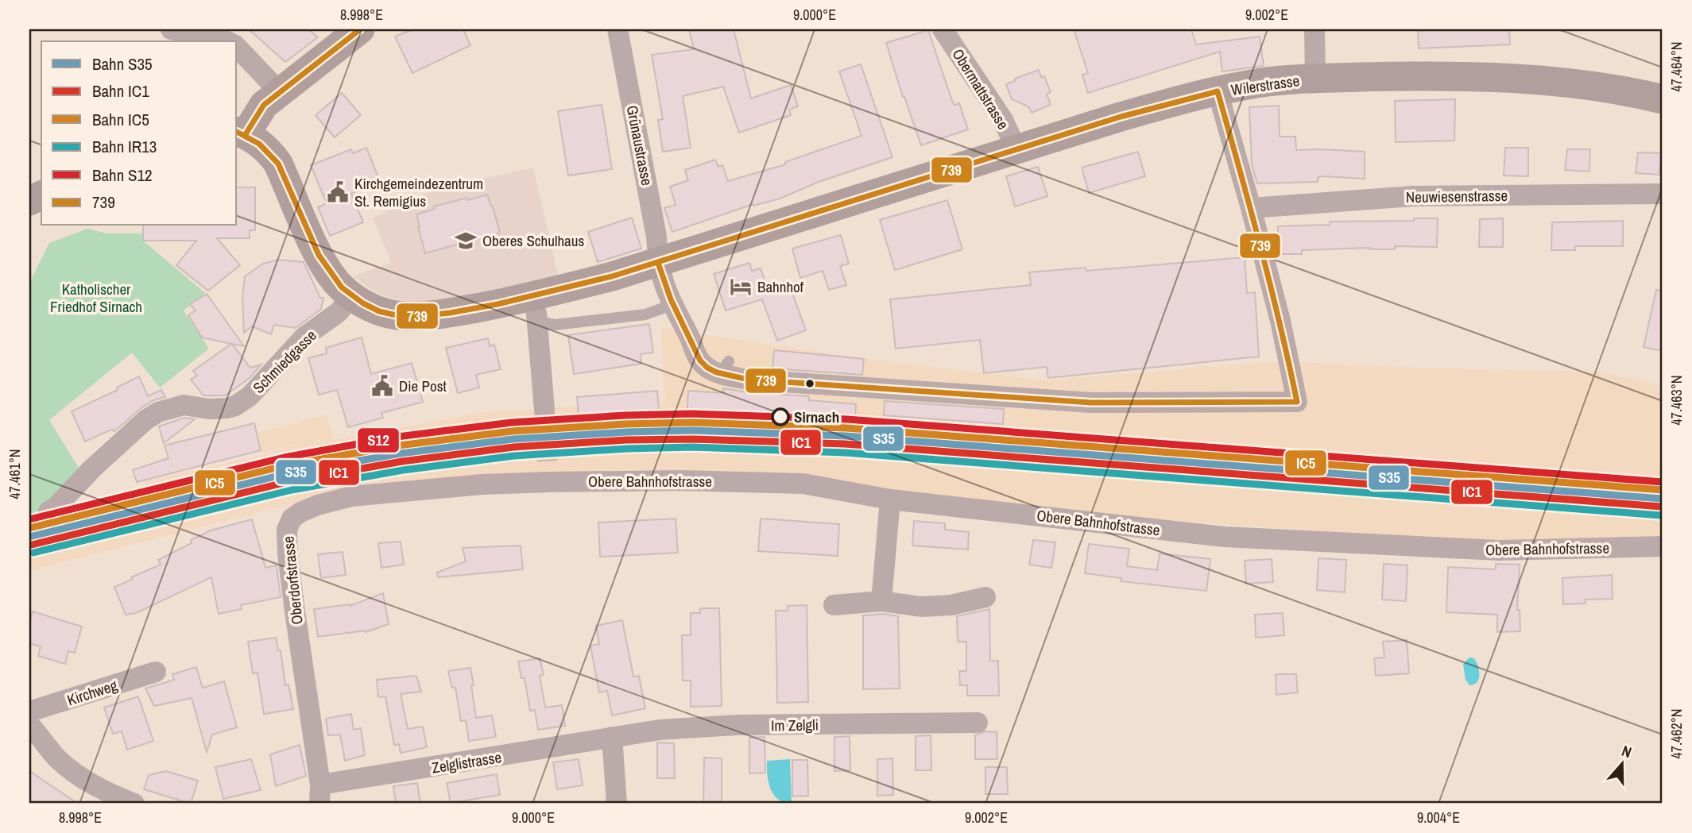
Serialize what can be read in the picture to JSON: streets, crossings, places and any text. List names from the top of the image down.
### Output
{
  "streets": {
    "main road": ["Wilerstrasse"],
    "street": [
      "Obermattstrasse",
      "Grünaustrasse",
      "Neuwiesenstrasse",
      "Schmiedgasse",
      "Obere Bahnhofstrasse",
      "Oberdorfstrasse",
      "Kirchweg",
      "Im Zelgli",
      "Zelglistrasse"
    ]
  },
  "crossings": [
    ["Wilerstrasse", "Obermattstrasse"],
    ["Wilerstrasse", "Grünaustrasse"],
    ["Grünaustrasse", "Neuwiesenstrasse"],
    ["Obere Bahnhofstrasse", "Oberdorfstrasse"],
    ["Oberdorfstrasse", "Zelglistrasse"],
    ["Im Zelgli", "Zelglistrasse"]
  ],
  "parks": ["Katholischer Friedhof Sirnach"],
  "places": {
    "public building": ["Kirchgemeindezentrum St. Remigius", "Die Post"],
    "school or university": ["Oberes Schulhaus"],
    "hotel": ["Bahnhof"],
    "other": ["Sirnach"]
  },
  "lines": [
    "transit line 739",
    "rail line S12",
    "rail line IC5",
    "rail line S35",
    "rail line IC1",
    "rail line IR13"
  ],
  "legend": [
    "Bahn S35",
    "Bahn IC1",
    "Bahn IC5",
    "Bahn IR13",
    "Bahn S12",
    "739"
  ],
  "north": "top",
  "coordinates": [
    "8.998°E",
    "9.000°E",
    "9.002°E",
    "47.464°N",
    "47.463°N",
    "47.461°N",
    "47.462°N",
    "9.004°E"
  ]
}
